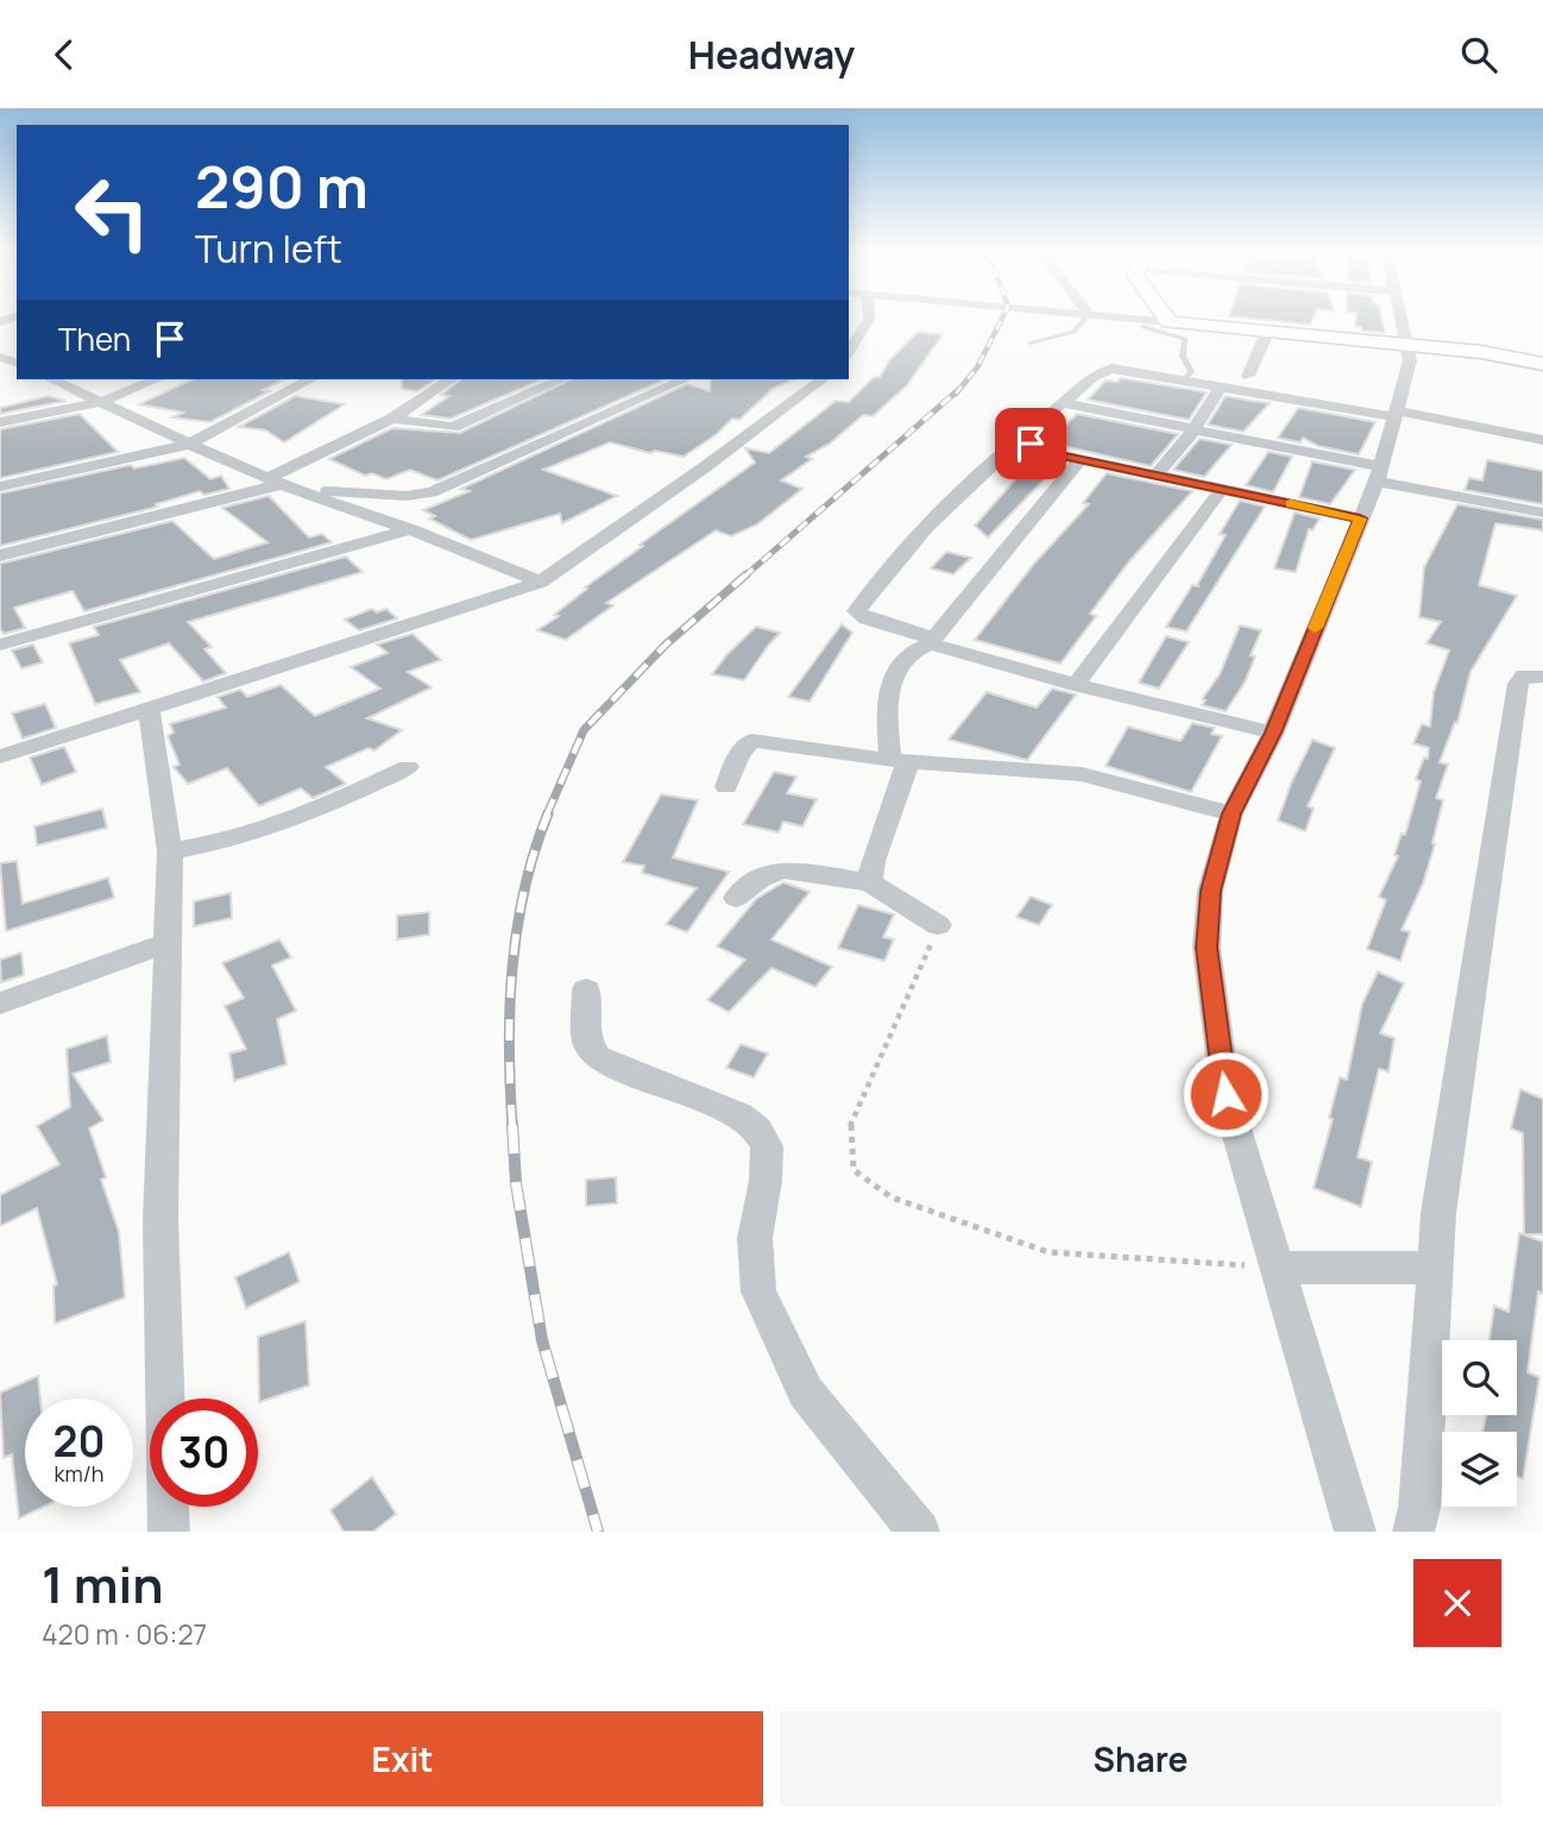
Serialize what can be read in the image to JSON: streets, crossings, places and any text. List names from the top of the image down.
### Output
{
  "page": {
    "header": "Headway",
    "turn": ["290 m", "Turn left"],
    "then": "Then",
    "speed": "20 km/h",
    "limit": "30",
    "heading": ["1 min", "420 m · 06:27"],
    "buttons": ["Exit", "Share"]
  }
}
